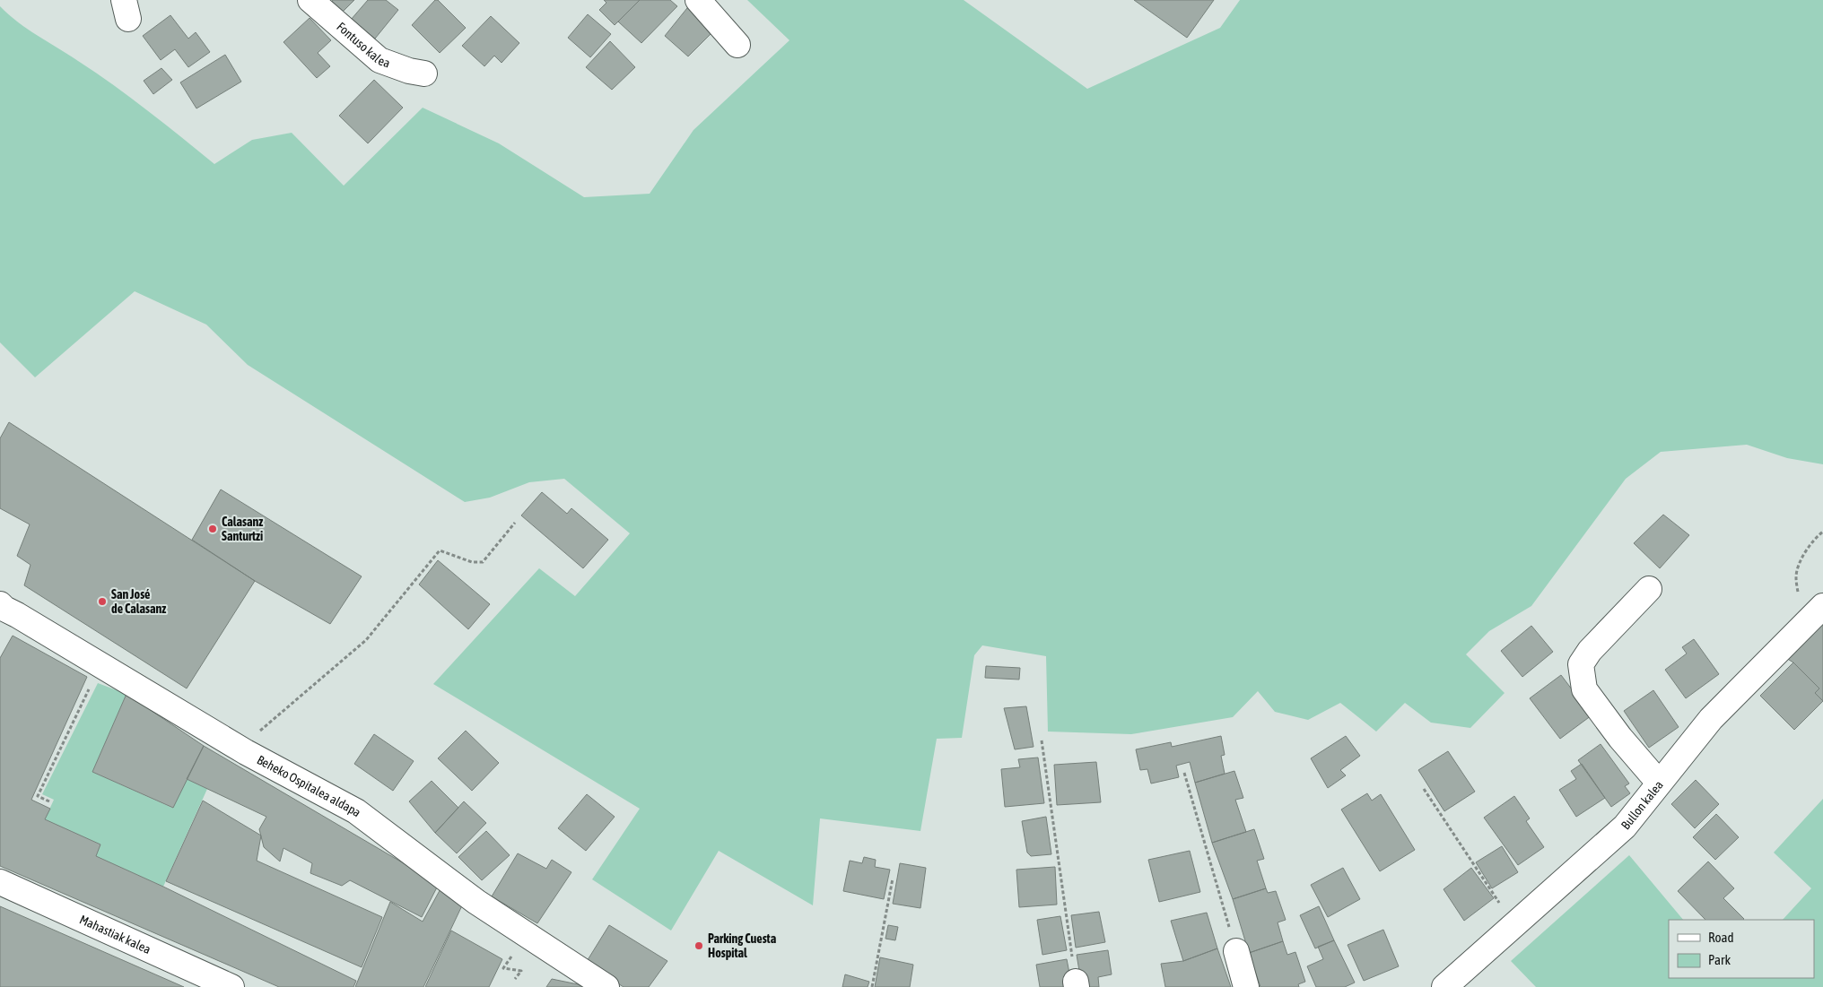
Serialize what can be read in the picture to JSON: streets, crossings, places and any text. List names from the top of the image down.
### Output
{
  "streets": {
    "street": [
      "Fontuso kalea",
      "Beheko Ospitalea aldapa",
      "Bullon kalea",
      "Mahastiak kalea"
    ]
  },
  "places": ["Calasanz Santurtzi", "San José de Calasanz", "Parking Cuesta Hospital"],
  "legend": ["Road", "Park"]
}
